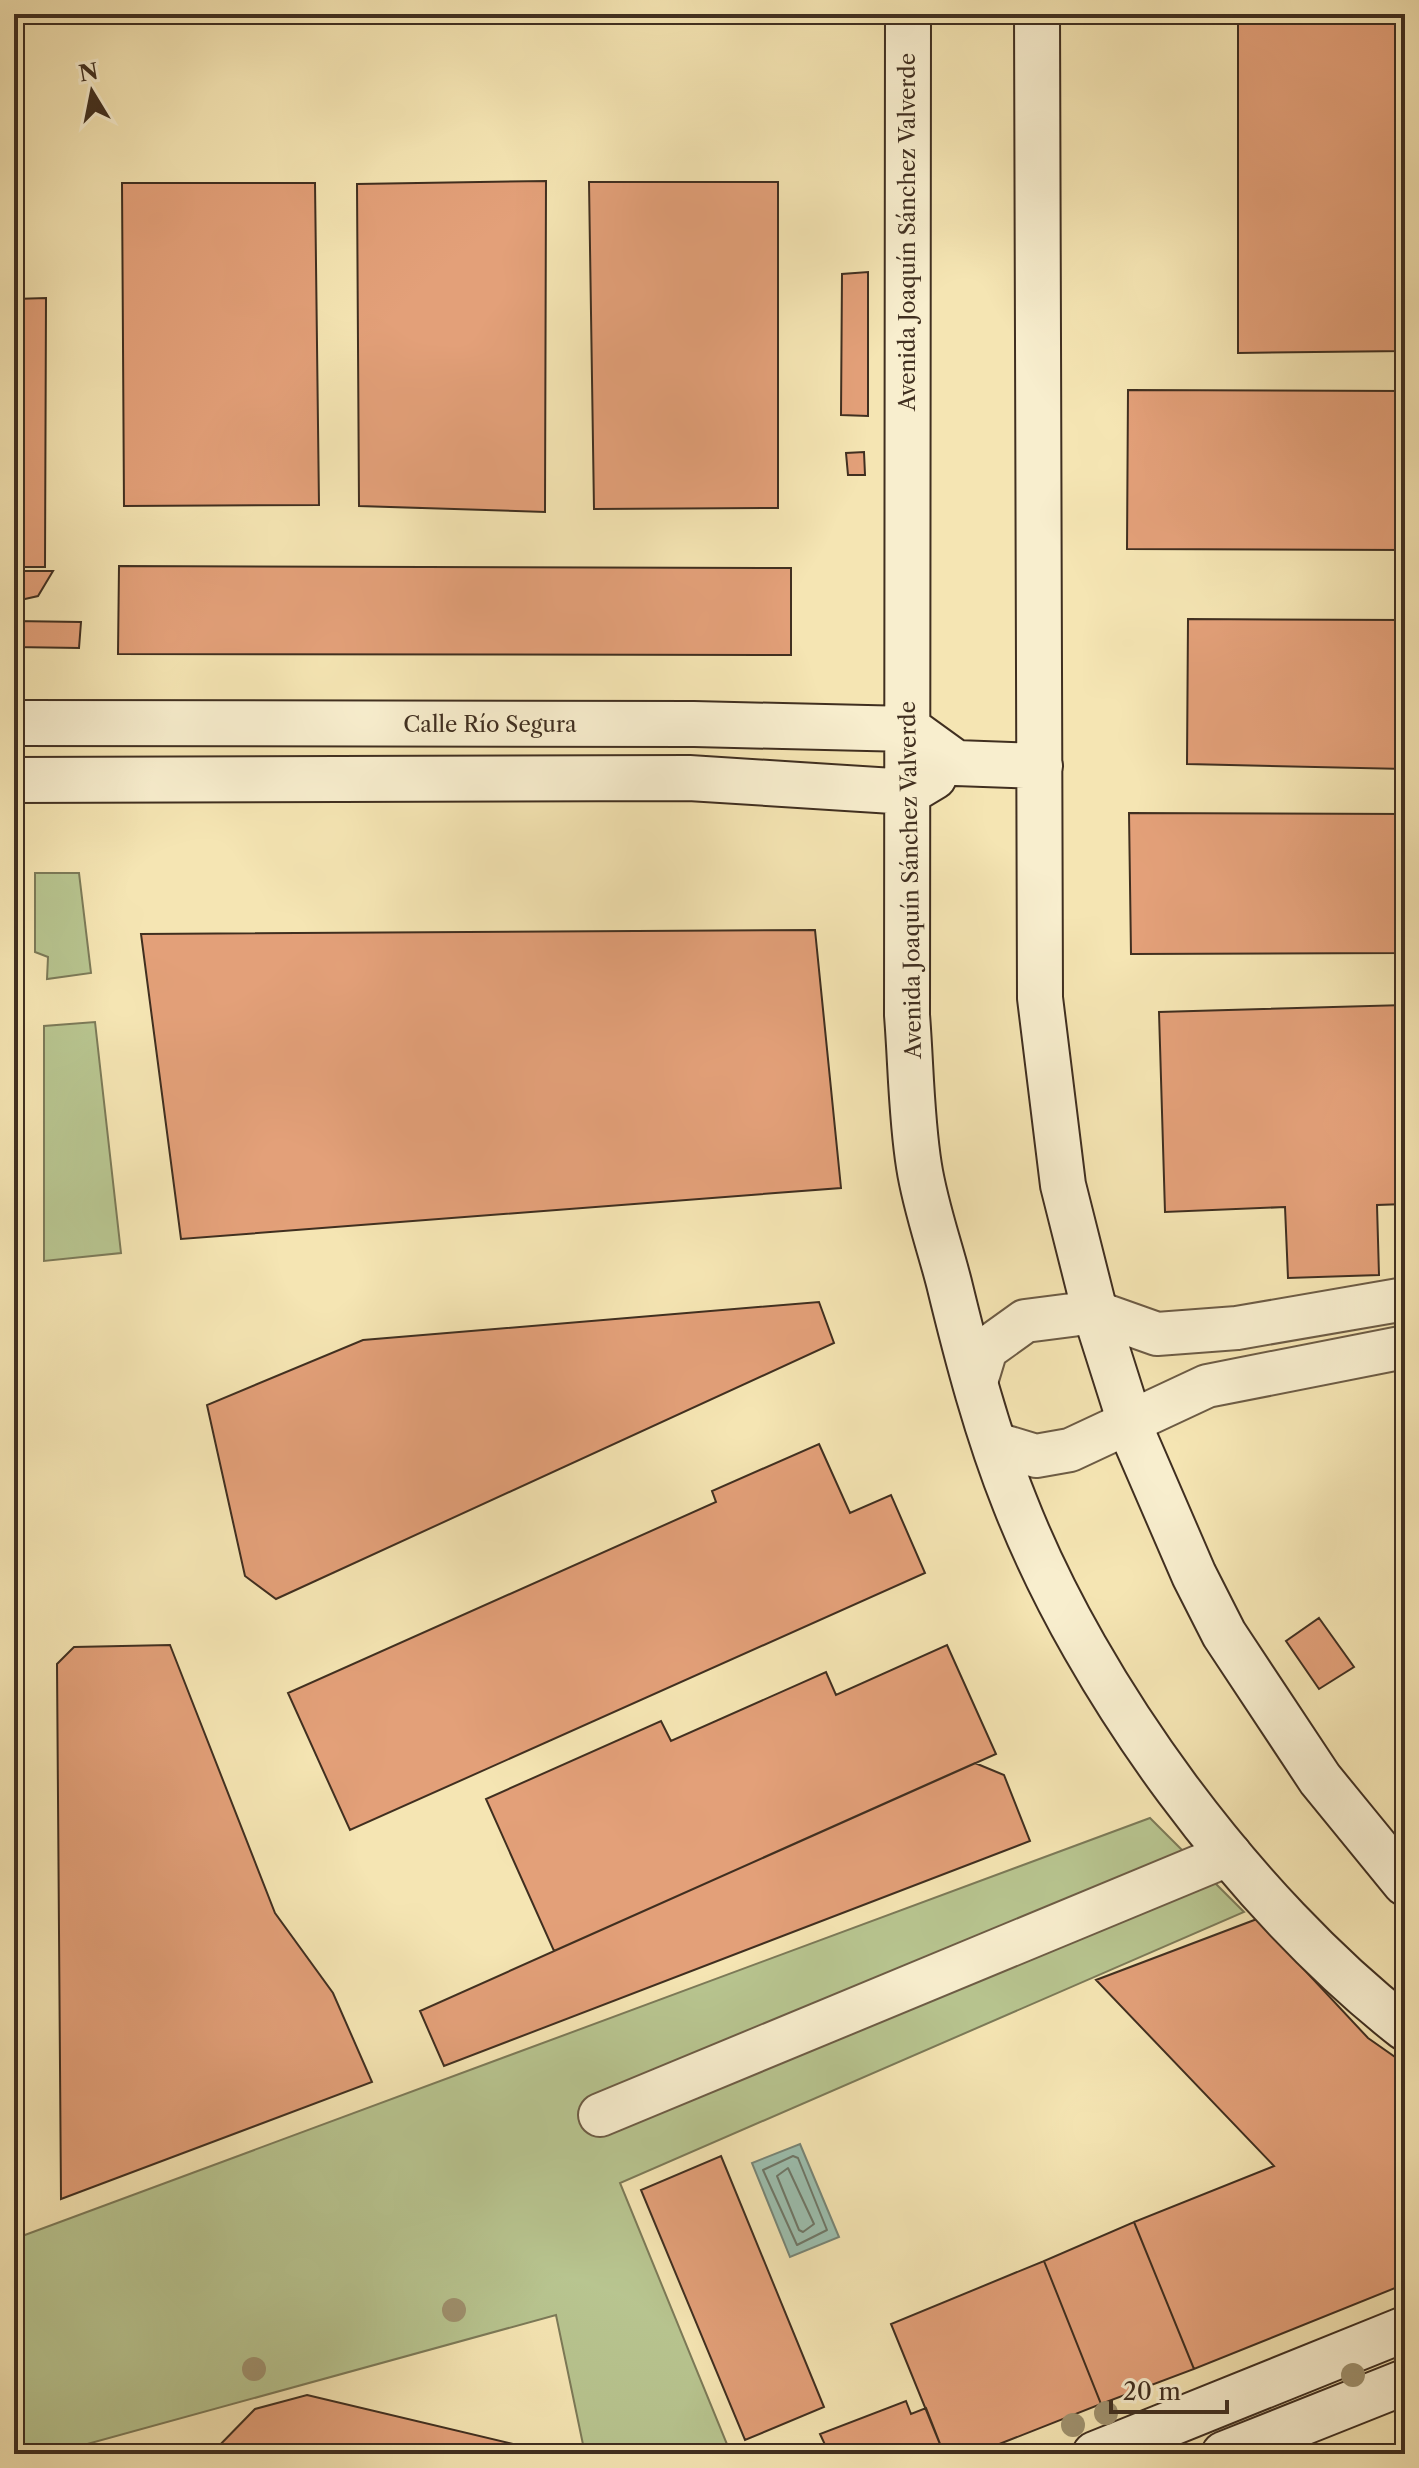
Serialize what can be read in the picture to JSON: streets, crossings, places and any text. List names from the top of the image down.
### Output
{
  "streets": {
    "main road": ["Avenida Joaquín Sánchez Valverde", "Calle Río Segura"]
  },
  "crossings": [
    ["Avenida Joaquín Sánchez Valverde", "Calle Río Segura"]
  ],
  "scale_bar": "20 m",
  "north": "top"
}
